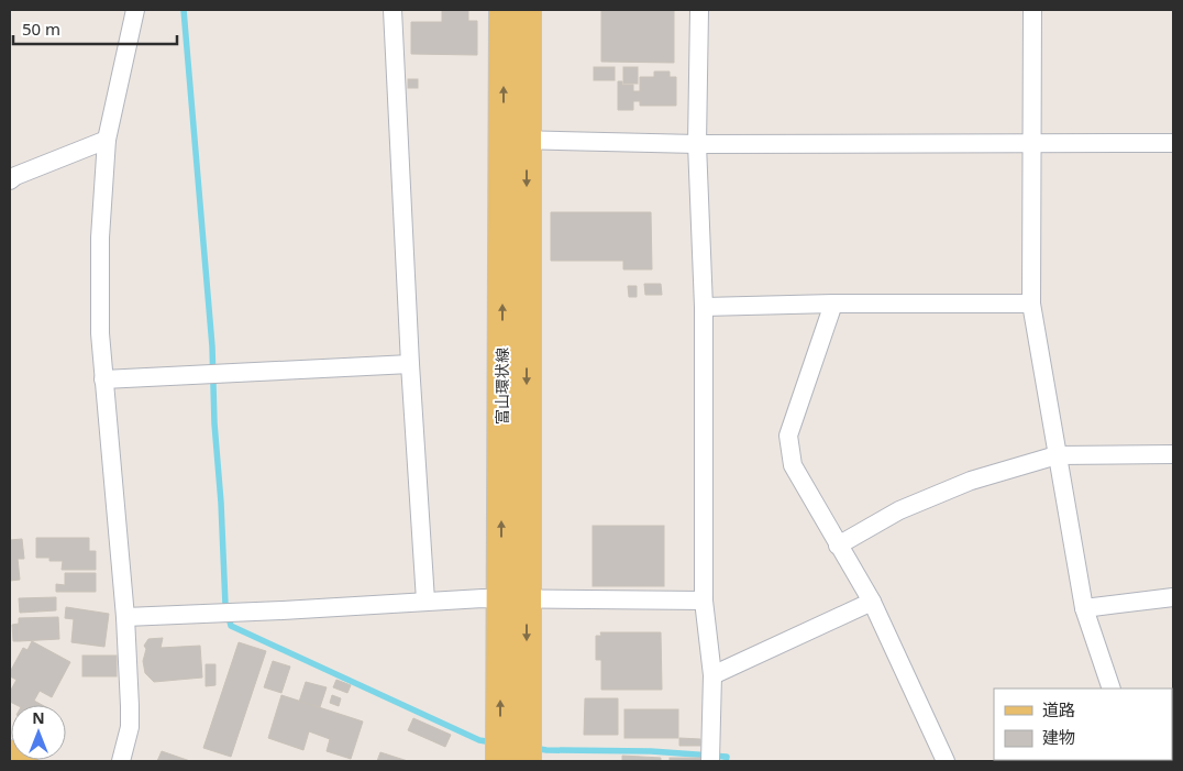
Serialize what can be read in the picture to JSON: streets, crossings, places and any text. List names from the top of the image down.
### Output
{
  "streets": {
    "main road": ["富山環状線"]
  },
  "legend": ["道路", "建物"],
  "scale_bar": "50 m",
  "north": "top"
}
